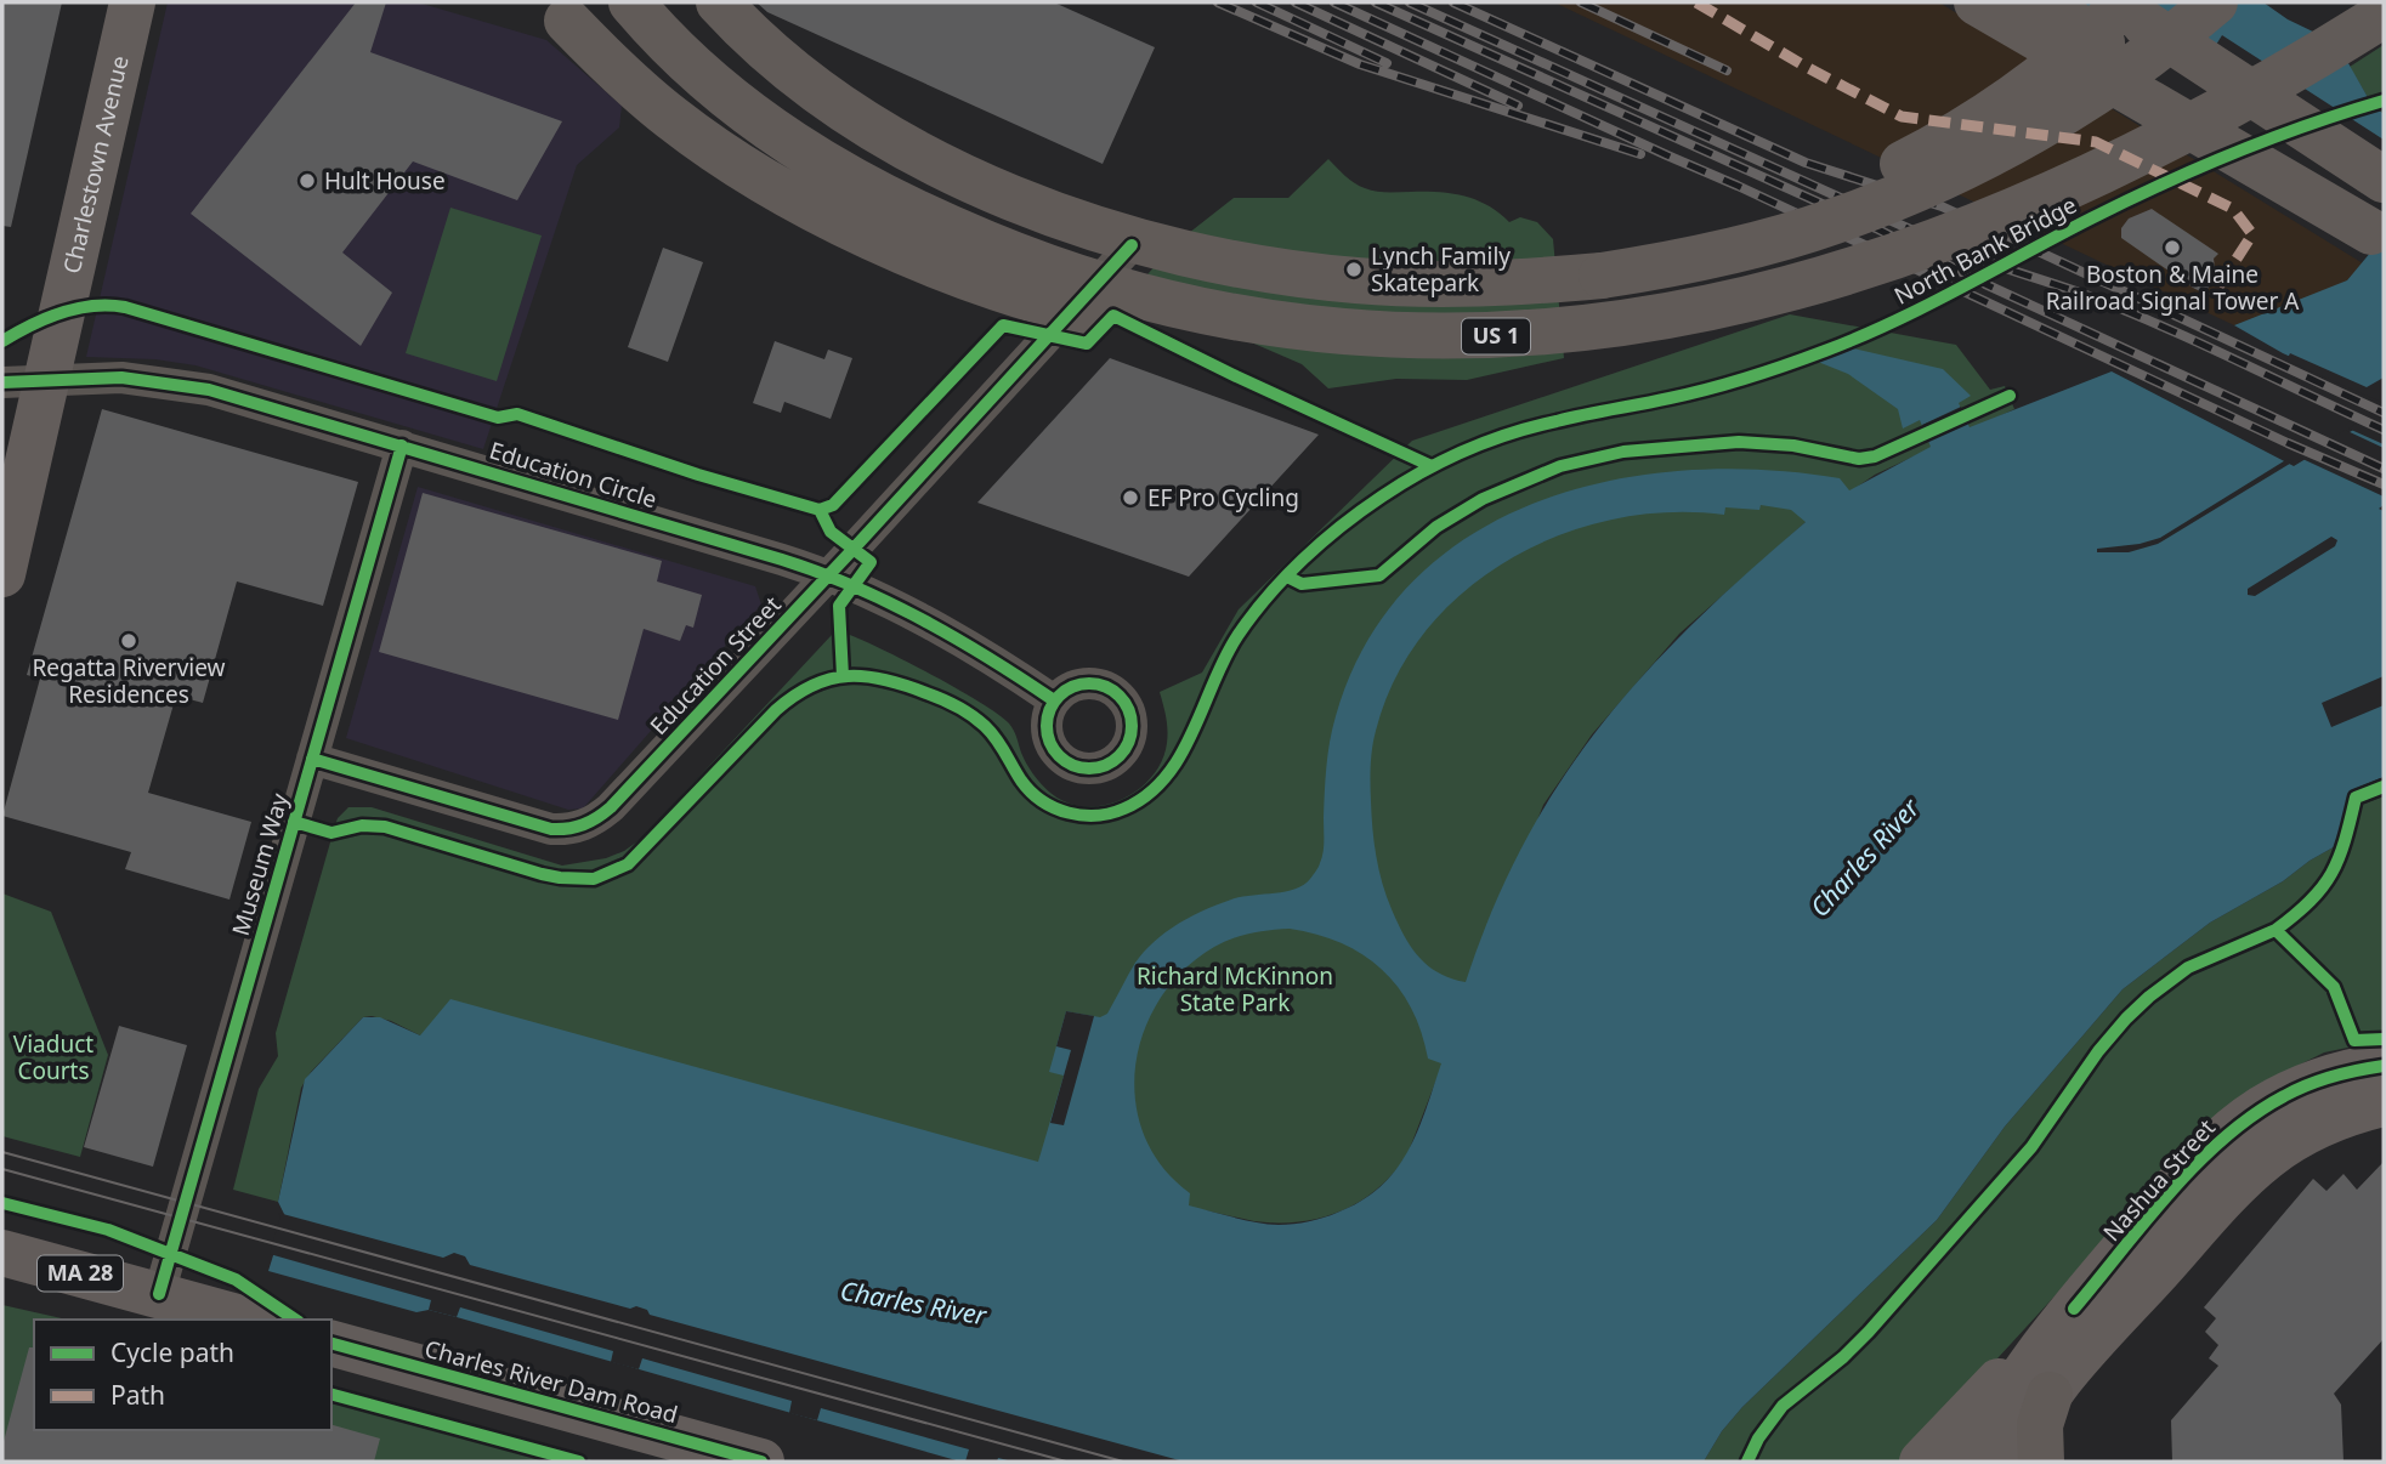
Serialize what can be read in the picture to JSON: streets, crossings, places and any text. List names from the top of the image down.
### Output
{
  "streets": {
    "highway": ["US 1", "MA 28", "Charles River Dam Road"],
    "main road": ["Charlestown Avenue", "Nashua Street"],
    "street": ["Education Circle", "Education Street", "Museum Way"],
    "cycle path": ["North Bank Bridge"]
  },
  "crossings": [
    ["Education Circle", "Education Street"],
    ["Education Circle", "Museum Way"],
    ["Education Street", "Museum Way"],
    ["Museum Way", "MA 28"]
  ],
  "water": ["Charles River"],
  "parks": ["Richard McKinnon State Park", "Viaduct Courts"],
  "places": [
    "Hult House",
    "Boston & Maine Railroad Signal Tower A",
    "Lynch Family Skatepark",
    "EF Pro Cycling",
    "Regatta Riverview Residences"
  ],
  "legend": ["Cycle path", "Path"]
}
